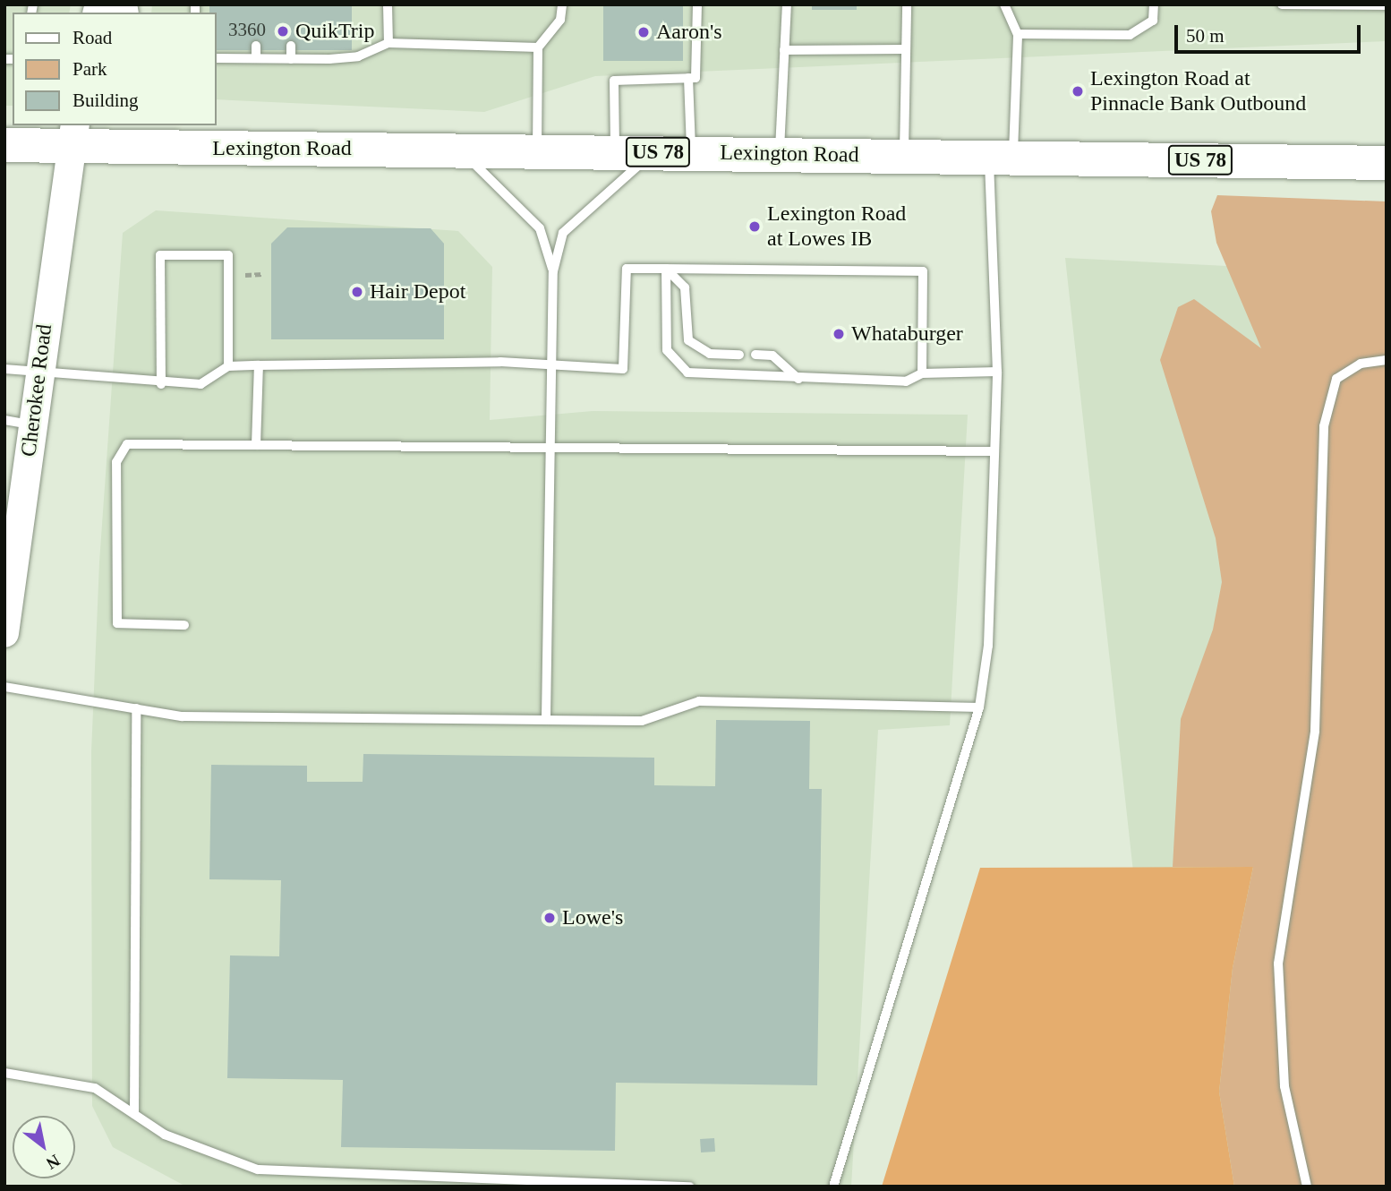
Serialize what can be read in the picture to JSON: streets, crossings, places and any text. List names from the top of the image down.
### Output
{
  "streets": {
    "highway": ["Lexington Road", "US 78"],
    "main road": ["Cherokee Road"]
  },
  "crossings": [
    ["Lexington Road", "Cherokee Road"]
  ],
  "places": [
    "QuikTrip",
    "Aaron's",
    "Lexington Road at Pinnacle Bank Outbound",
    "Lexington Road at Lowes IB",
    "Hair Depot",
    "Whataburger",
    "Lowe's"
  ],
  "house_numbers": ["3360"],
  "legend": ["Road", "Park", "Building"],
  "scale_bar": "50 m",
  "north": "bottom right"
}
